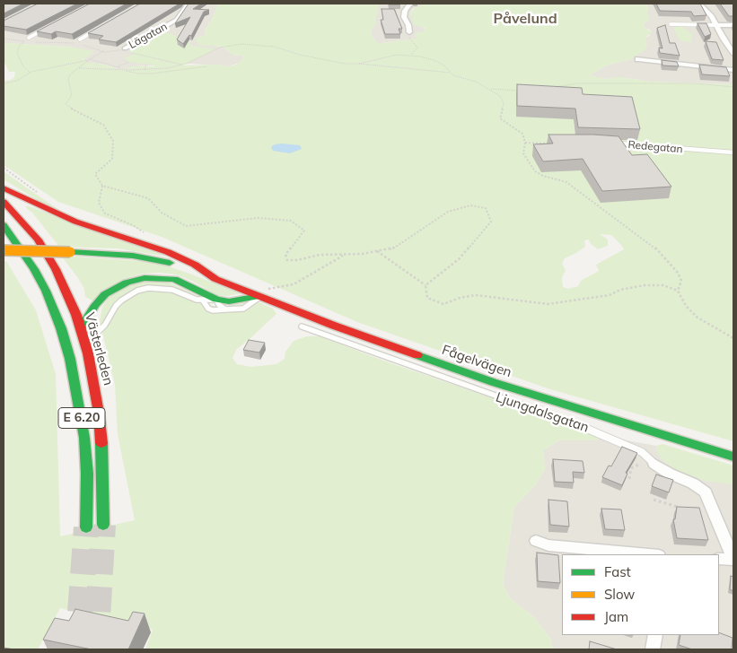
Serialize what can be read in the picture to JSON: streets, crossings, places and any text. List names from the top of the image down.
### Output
{
  "streets": {
    "main road": ["Västerleden", "Fågelvägen", "E 6.20"],
    "street": ["Lägatan", "Ljungdalsgatan"],
    "lane": ["Redegatan"]
  },
  "districts": ["Påvelund"],
  "legend": ["Fast", "Slow", "Jam"]
}
